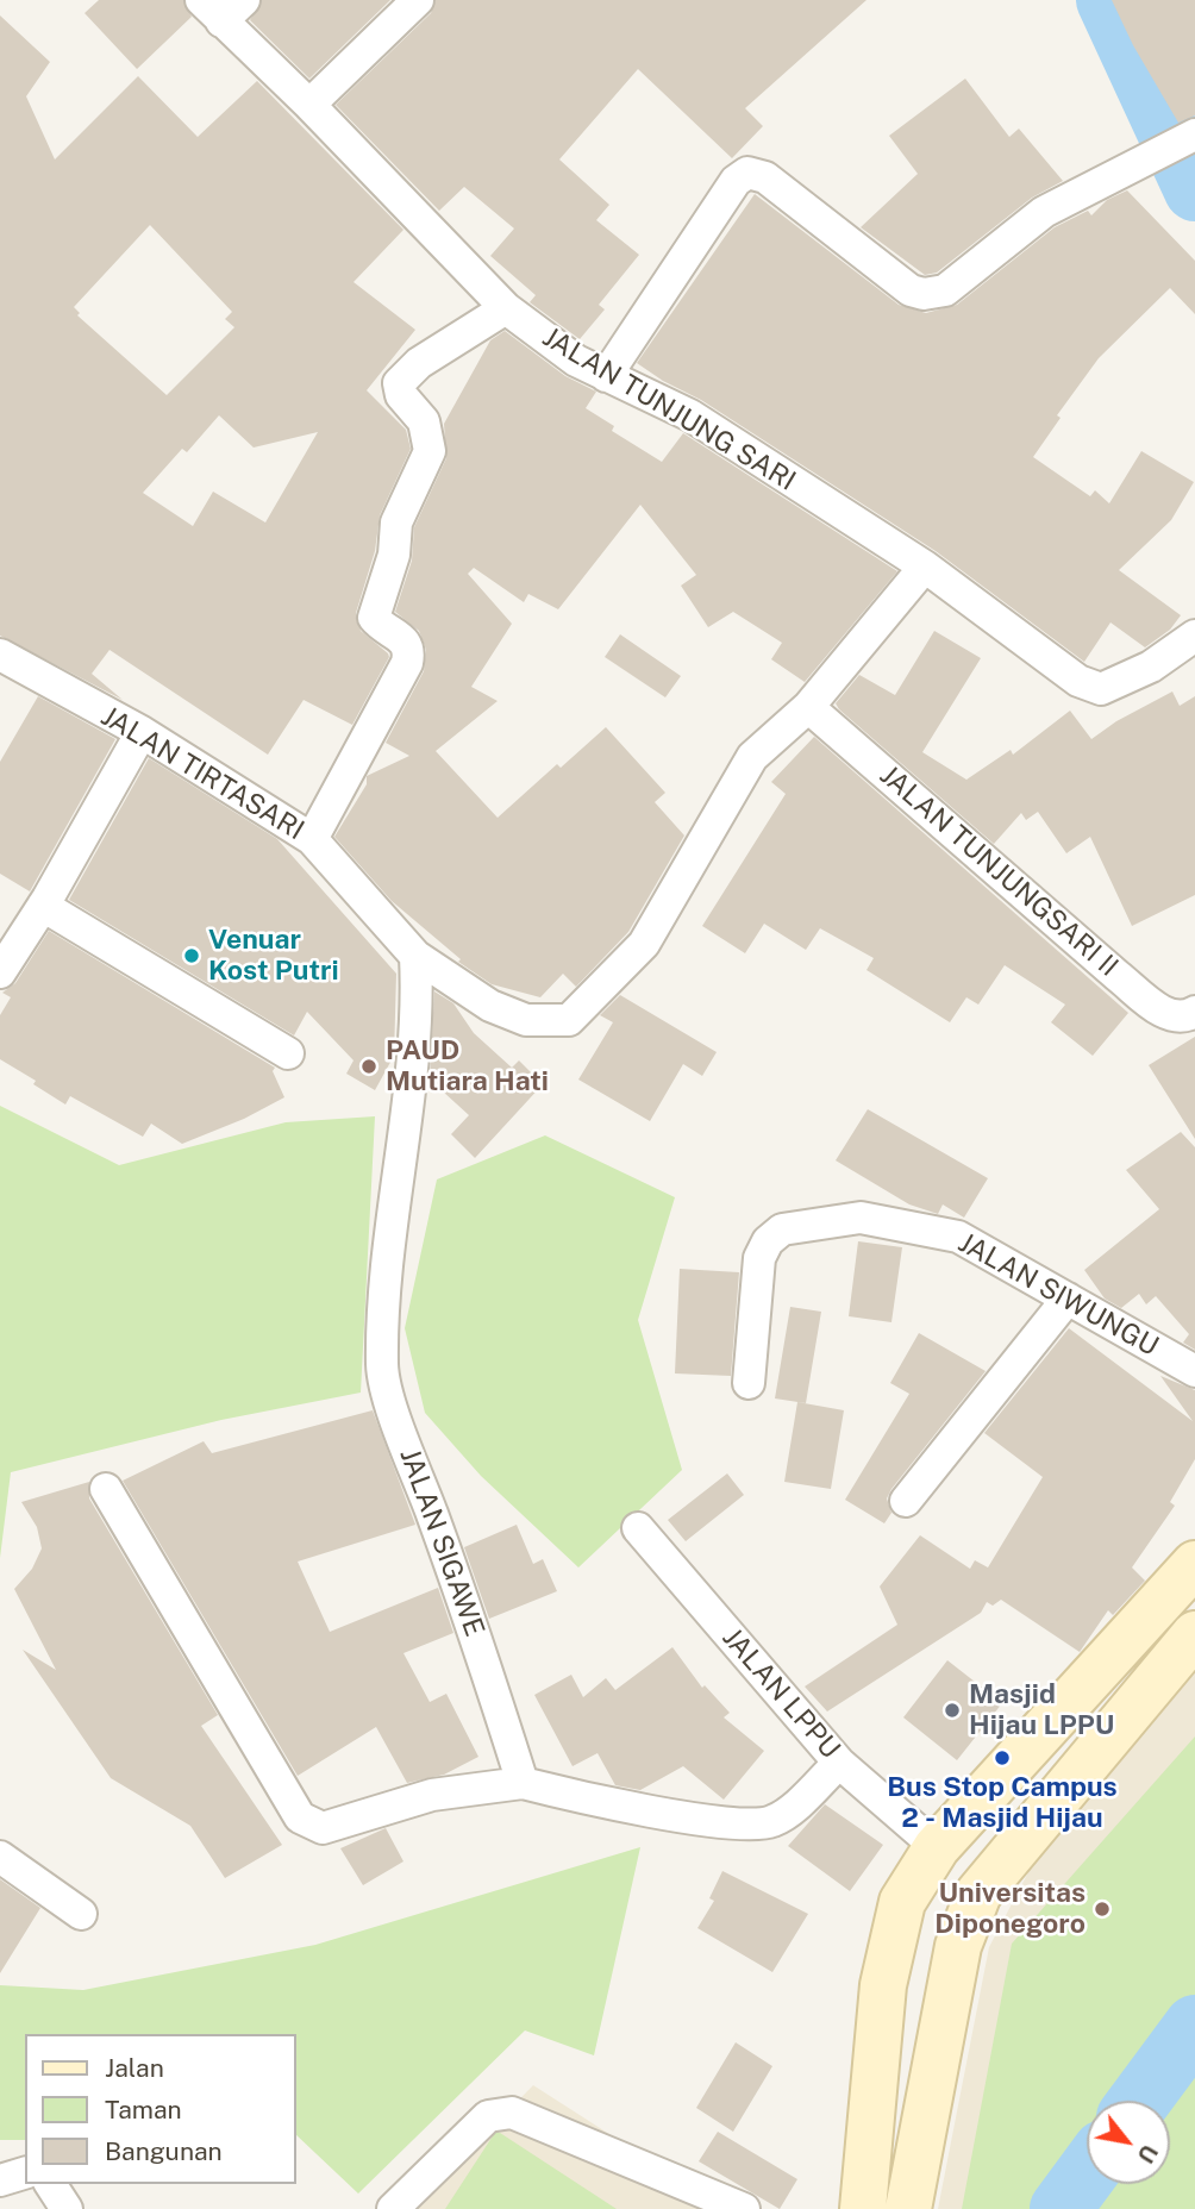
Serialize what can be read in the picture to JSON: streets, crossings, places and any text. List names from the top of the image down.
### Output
{
  "streets": {
    "street": [
      "JALAN TUNJUNG SARI",
      "JALAN TIRTASARI",
      "JALAN TUNJUNGSARI II",
      "JALAN SIWUNGU",
      "JALAN SIGAWE",
      "JALAN LPPU"
    ]
  },
  "crossings": [
    ["JALAN TUNJUNG SARI", "JALAN TIRTASARI"],
    ["JALAN TIRTASARI", "JALAN TUNJUNGSARI II"],
    ["JALAN TIRTASARI", "JALAN SIGAWE"]
  ],
  "places": [
    "Venuar Kost Putri",
    "PAUD Mutiara Hati",
    "Masjid Hijau LPPU",
    "Bus Stop Campus 2 - Masjid Hijau",
    "Universitas Diponegoro"
  ],
  "legend": ["Jalan", "Taman", "Bangunan"],
  "north": "bottom right"
}
